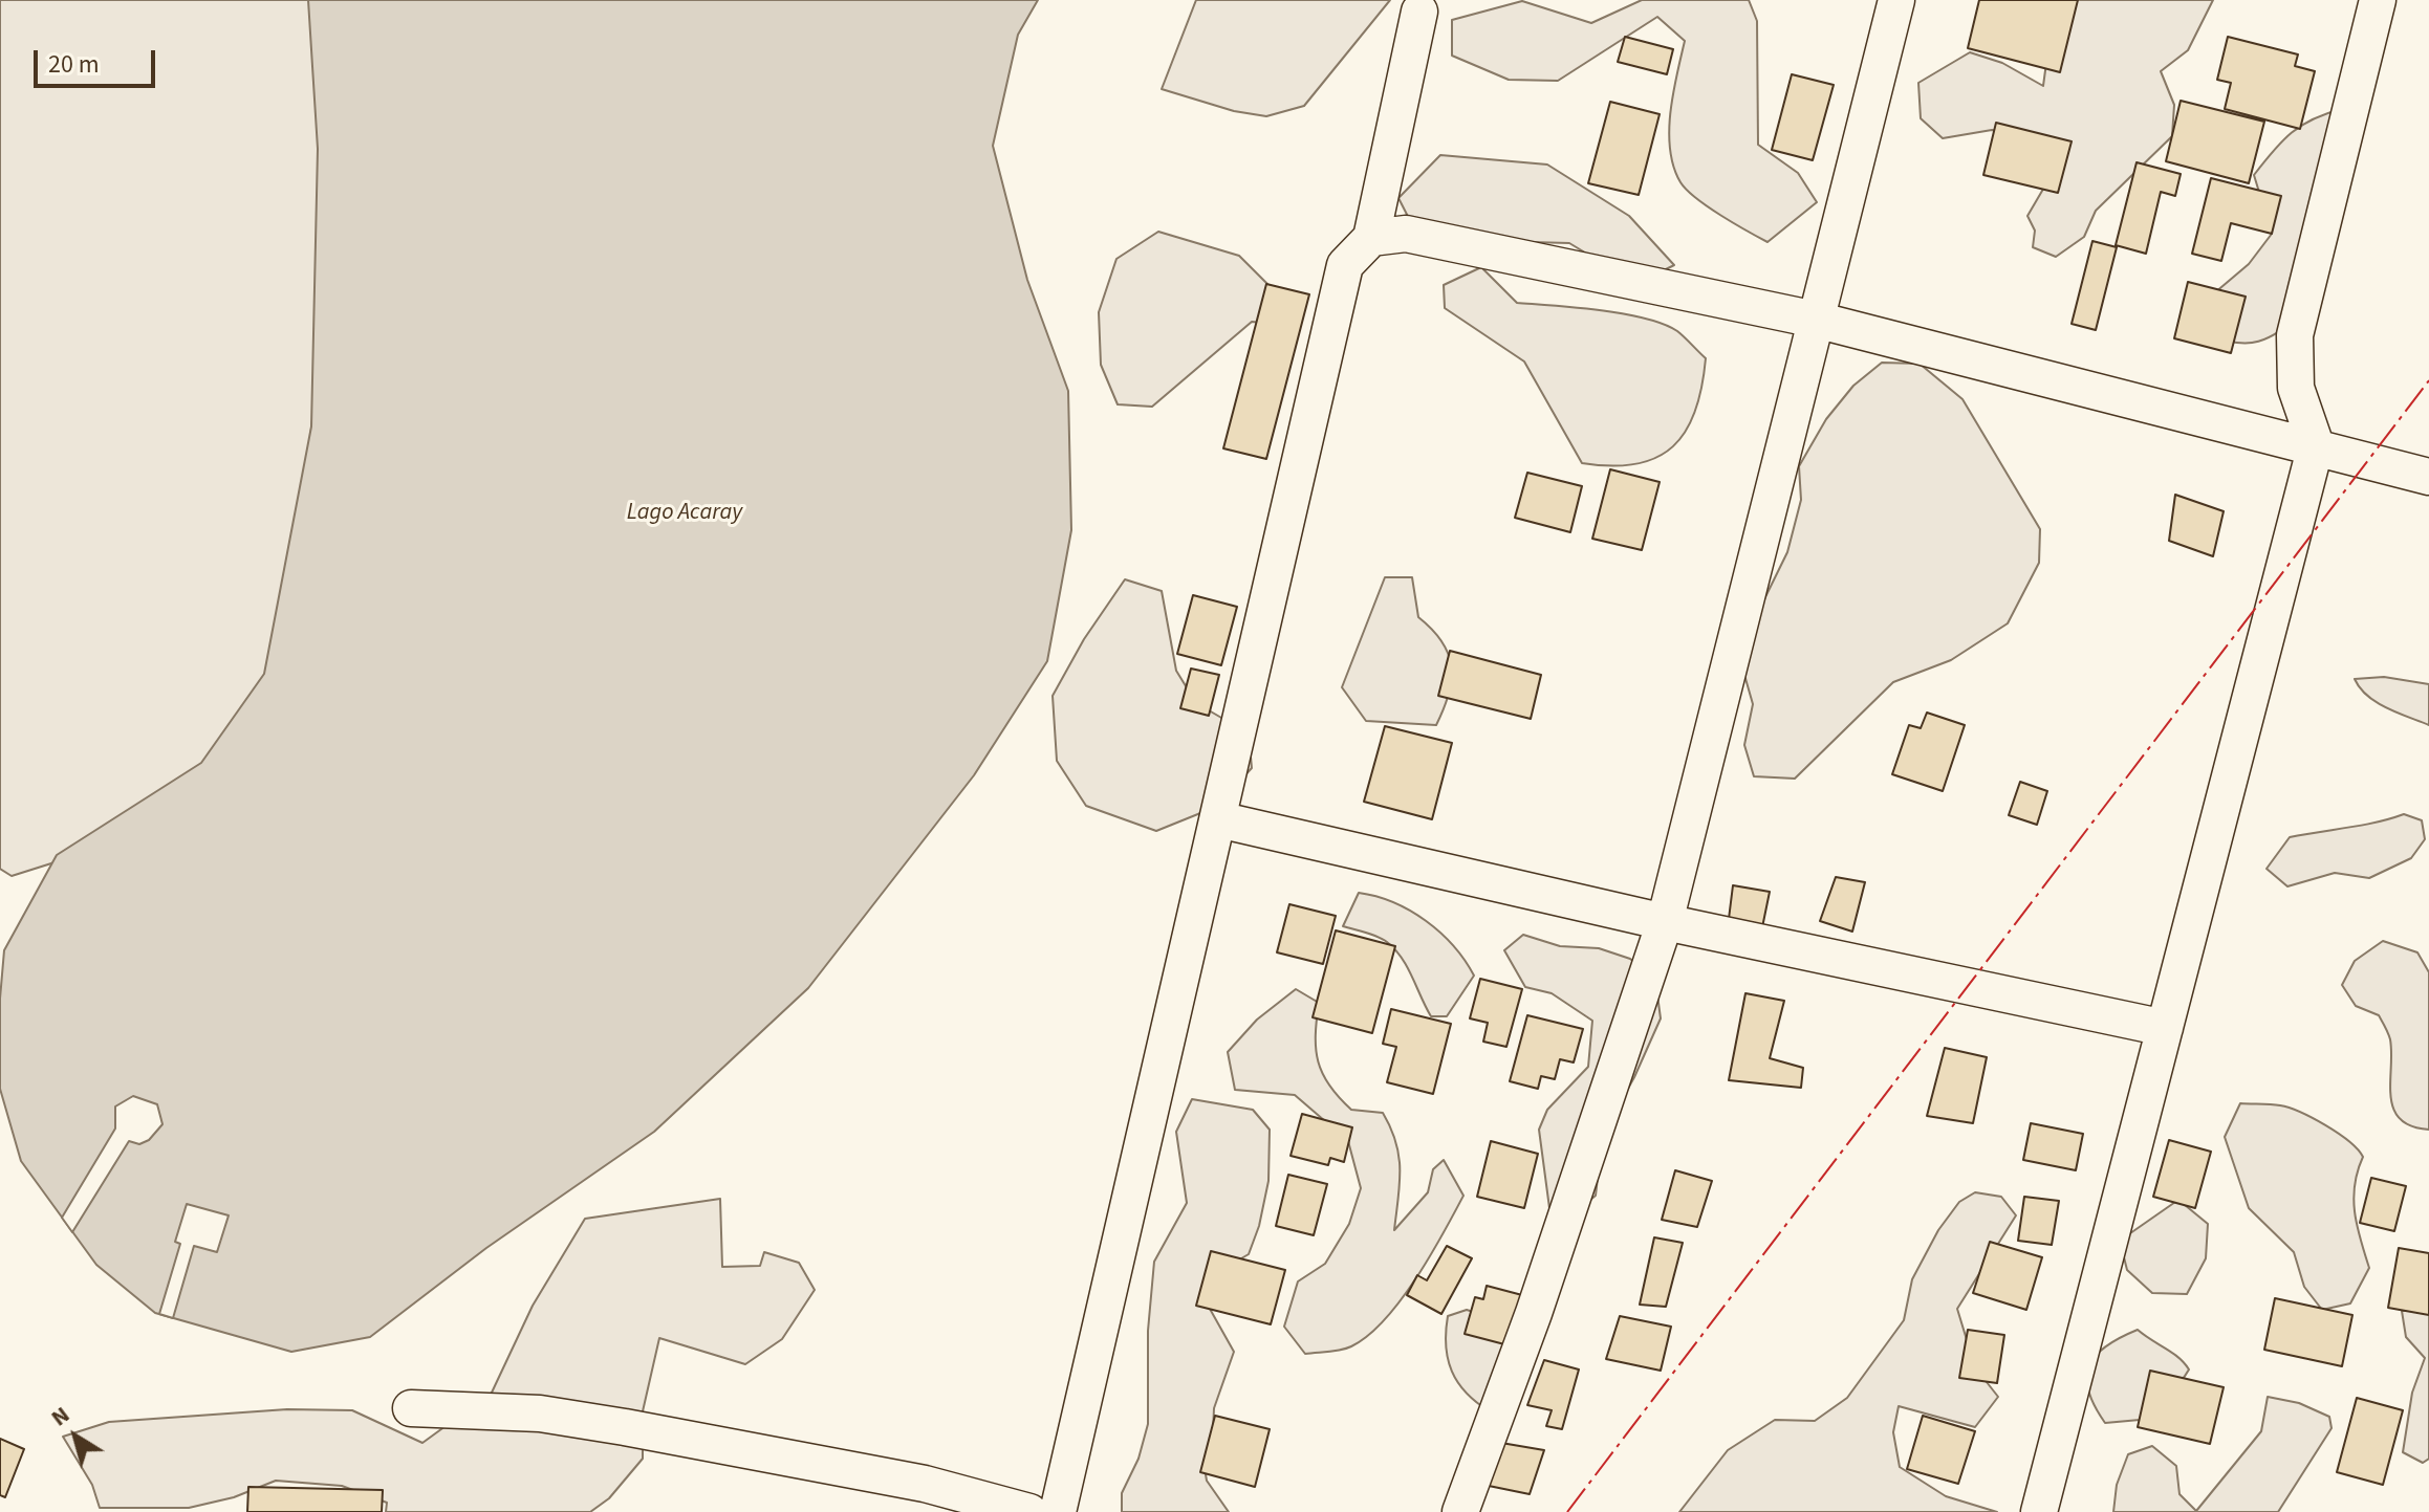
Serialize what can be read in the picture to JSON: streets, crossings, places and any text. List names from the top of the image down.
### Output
{
  "water": ["Lago Acaray"],
  "scale_bar": "20 m",
  "north": "top left"
}
